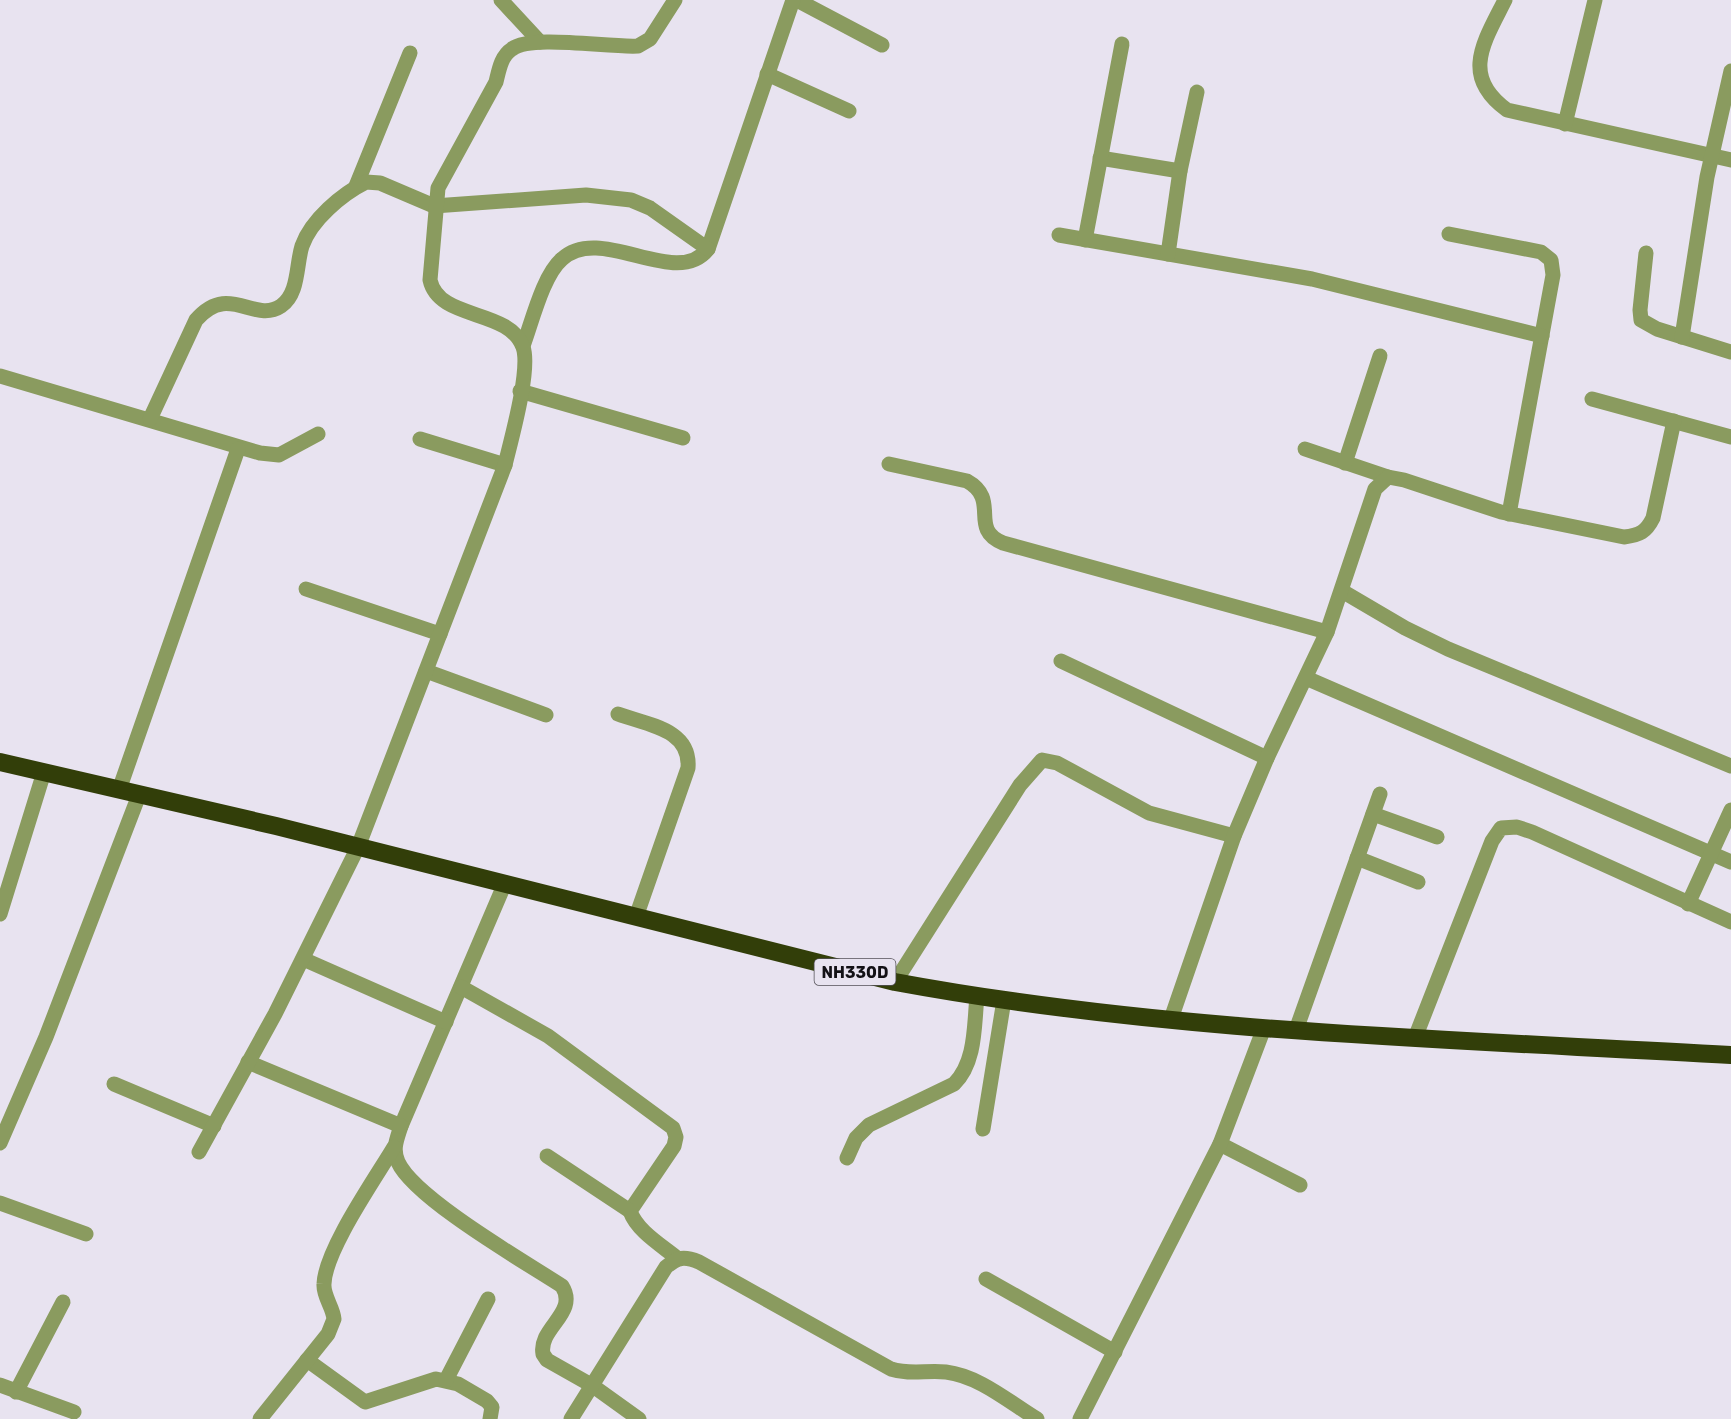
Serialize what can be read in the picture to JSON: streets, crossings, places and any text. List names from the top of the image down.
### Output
{
  "streets": {
    "highway": ["NH330D"]
  }
}
